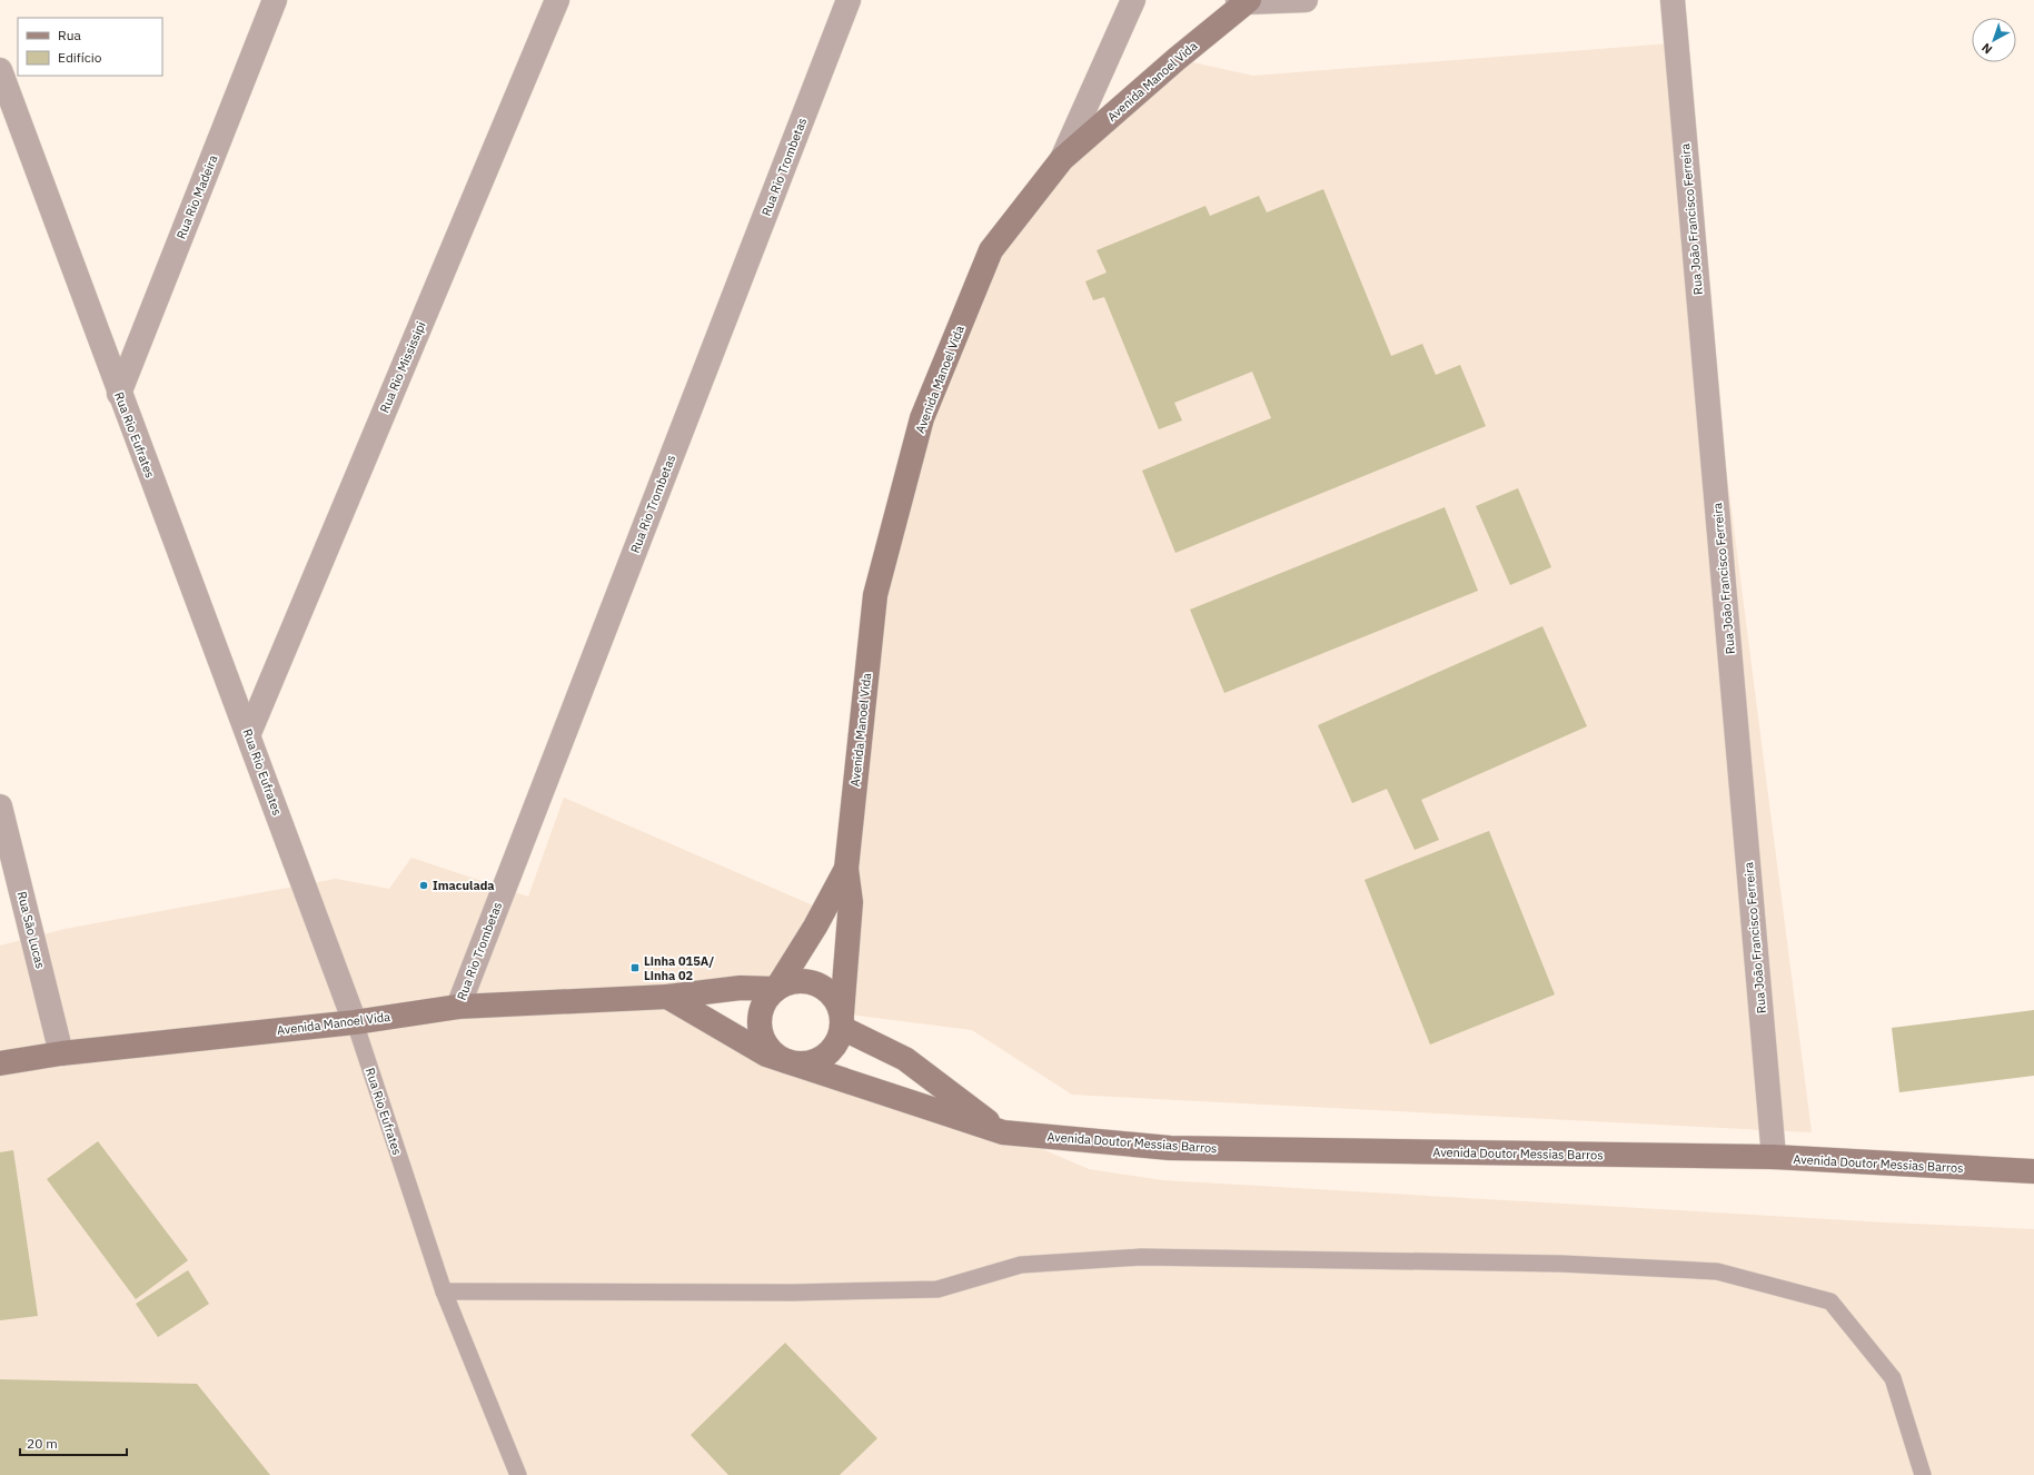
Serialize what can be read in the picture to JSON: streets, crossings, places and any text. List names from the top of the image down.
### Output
{
  "streets": {
    "street": [
      "Avenida Manoel Vida",
      "Rua Rio Trombetas",
      "Rua Rio Madeira",
      "Rua João Francisco Ferreira",
      "Rua Rio Mississipi",
      "Rua Rio Eufrates",
      "Rua São Lucas",
      "Avenida Doutor Messias Barros"
    ]
  },
  "crossings": [
    ["Avenida Manoel Vida", "Rua Rio Trombetas"],
    ["Avenida Manoel Vida", "Rua Rio Eufrates"],
    ["Avenida Manoel Vida", "Rua São Lucas"],
    ["Avenida Manoel Vida", "Avenida Doutor Messias Barros"],
    ["Rua Rio Madeira", "Rua Rio Eufrates"],
    ["Rua João Francisco Ferreira", "Avenida Doutor Messias Barros"],
    ["Rua Rio Mississipi", "Rua Rio Eufrates"]
  ],
  "places": {
    "other": ["Imaculada"],
    "transit": ["Linha 015A/ Linha 02"]
  },
  "legend": ["Rua", "Edifício"],
  "scale_bar": "20 m",
  "north": "bottom left"
}
